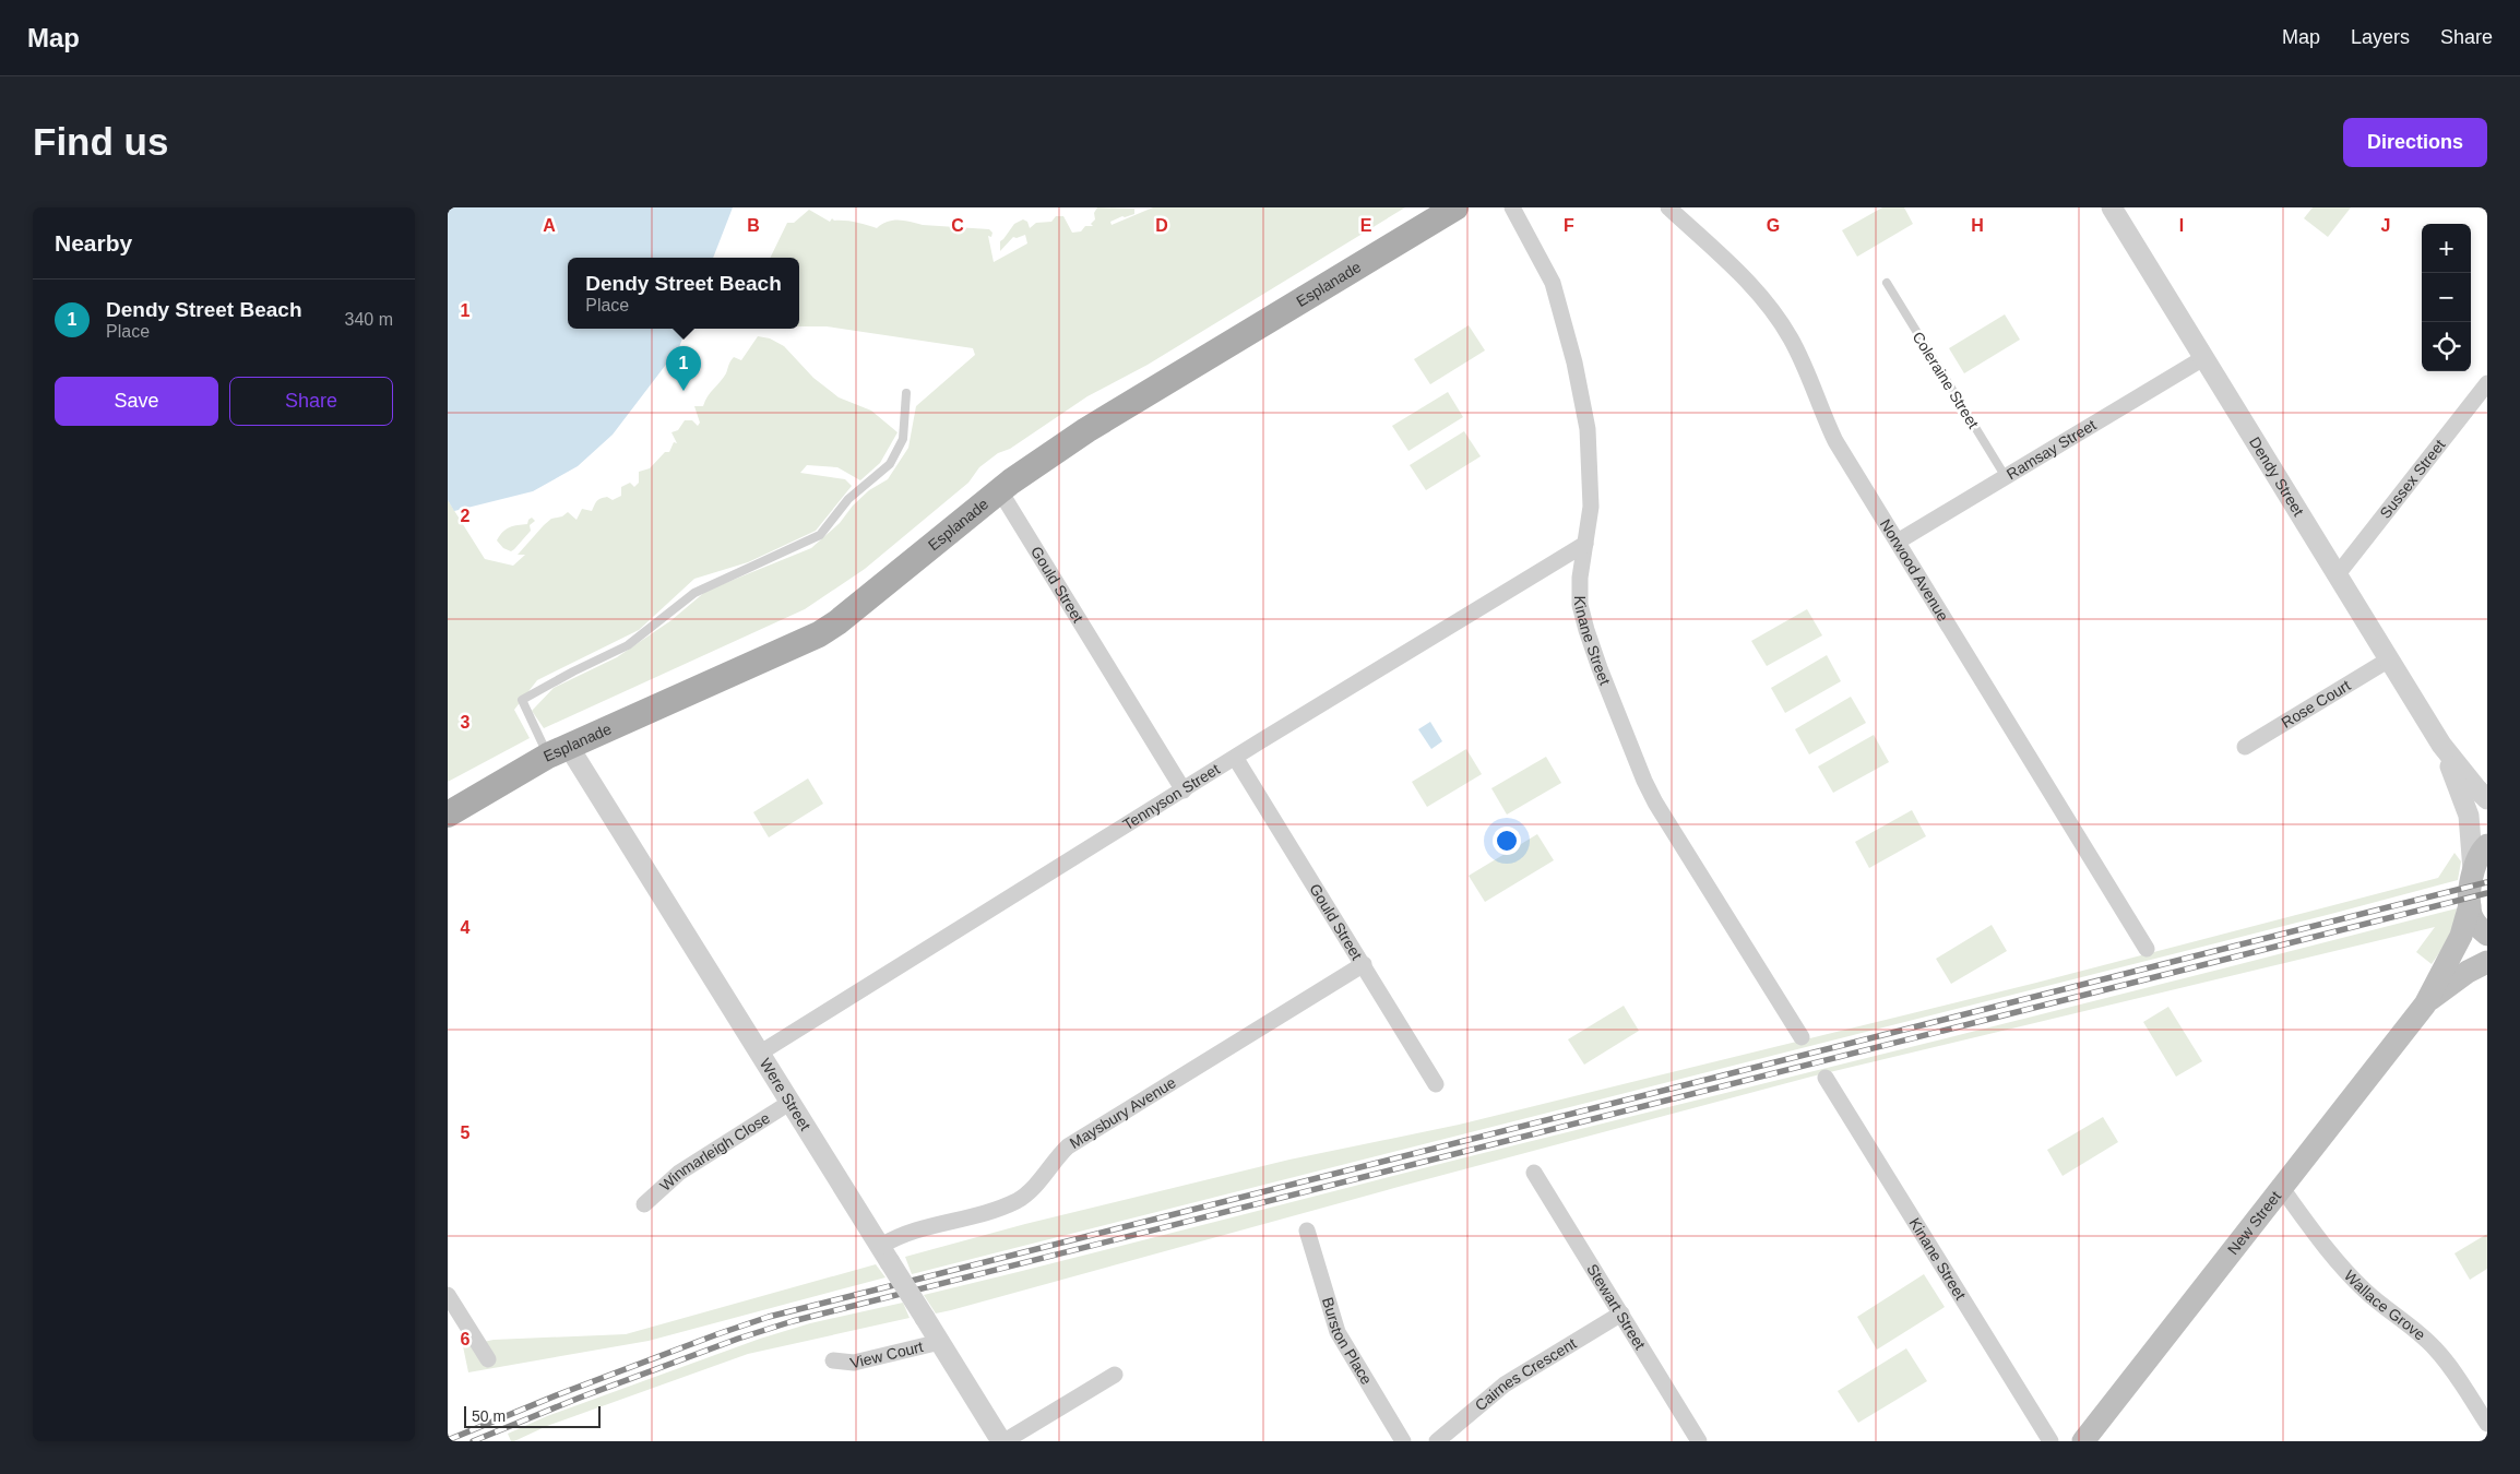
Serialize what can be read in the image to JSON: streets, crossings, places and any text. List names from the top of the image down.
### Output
{
  "streets": {
    "main road": ["Esplanade", "New Street"],
    "street": [
      "Ramsay Street",
      "Dendy Street",
      "Sussex Street",
      "Norwood Avenue",
      "Gould Street",
      "Kinane Street",
      "Rose Court",
      "Tennyson Street",
      "Were Street",
      "Maysbury Avenue",
      "Winmarleigh Close",
      "Wallace Grove",
      "Stewart Street",
      "Burston Place",
      "View Court",
      "Cairnes Crescent"
    ],
    "lane": ["Coleraine Street"]
  },
  "crossings": [
    ["Esplanade", "Gould Street"],
    ["Esplanade", "Were Street"],
    ["Coleraine Street", "Ramsay Street"],
    ["Ramsay Street", "Dendy Street"],
    ["Ramsay Street", "Norwood Avenue"],
    ["Dendy Street", "Sussex Street"],
    ["Dendy Street", "Rose Court"],
    ["Dendy Street", "New Street"],
    ["Gould Street", "Tennyson Street"],
    ["Gould Street", "Maysbury Avenue"],
    ["Kinane Street", "Tennyson Street"],
    ["Tennyson Street", "Were Street"],
    ["Were Street", "Maysbury Avenue"],
    ["Were Street", "Winmarleigh Close"],
    ["Were Street", "View Court"],
    ["New Street", "Wallace Grove"],
    ["Stewart Street", "Cairnes Crescent"]
  ],
  "scale_bar": "50 m",
  "page": {
    "header": "Map",
    "nav": ["Map", "Layers", "Share"],
    "buttons": [
      "Directions",
      ["Save", "Share"]
    ],
    "title": "Find us",
    "heading": "Nearby",
    "map_buttons": ["+", "−"],
    "popup": ["Dendy Street Beach", "Place"],
    "list": [
      {
        "mark": "1",
        "name": "Dendy Street Beach",
        "note": "Place",
        "value": "340 m"
      }
    ],
    "pins": "1",
    "scale": "50 m"
  },
  "grid": {
    "columns": [
      "A",
      "B",
      "C",
      "D",
      "E",
      "F",
      "G",
      "H",
      "I",
      "J"
    ],
    "rows": [
      "1",
      "2",
      "3",
      "4",
      "5",
      "6"
    ]
  }
}
